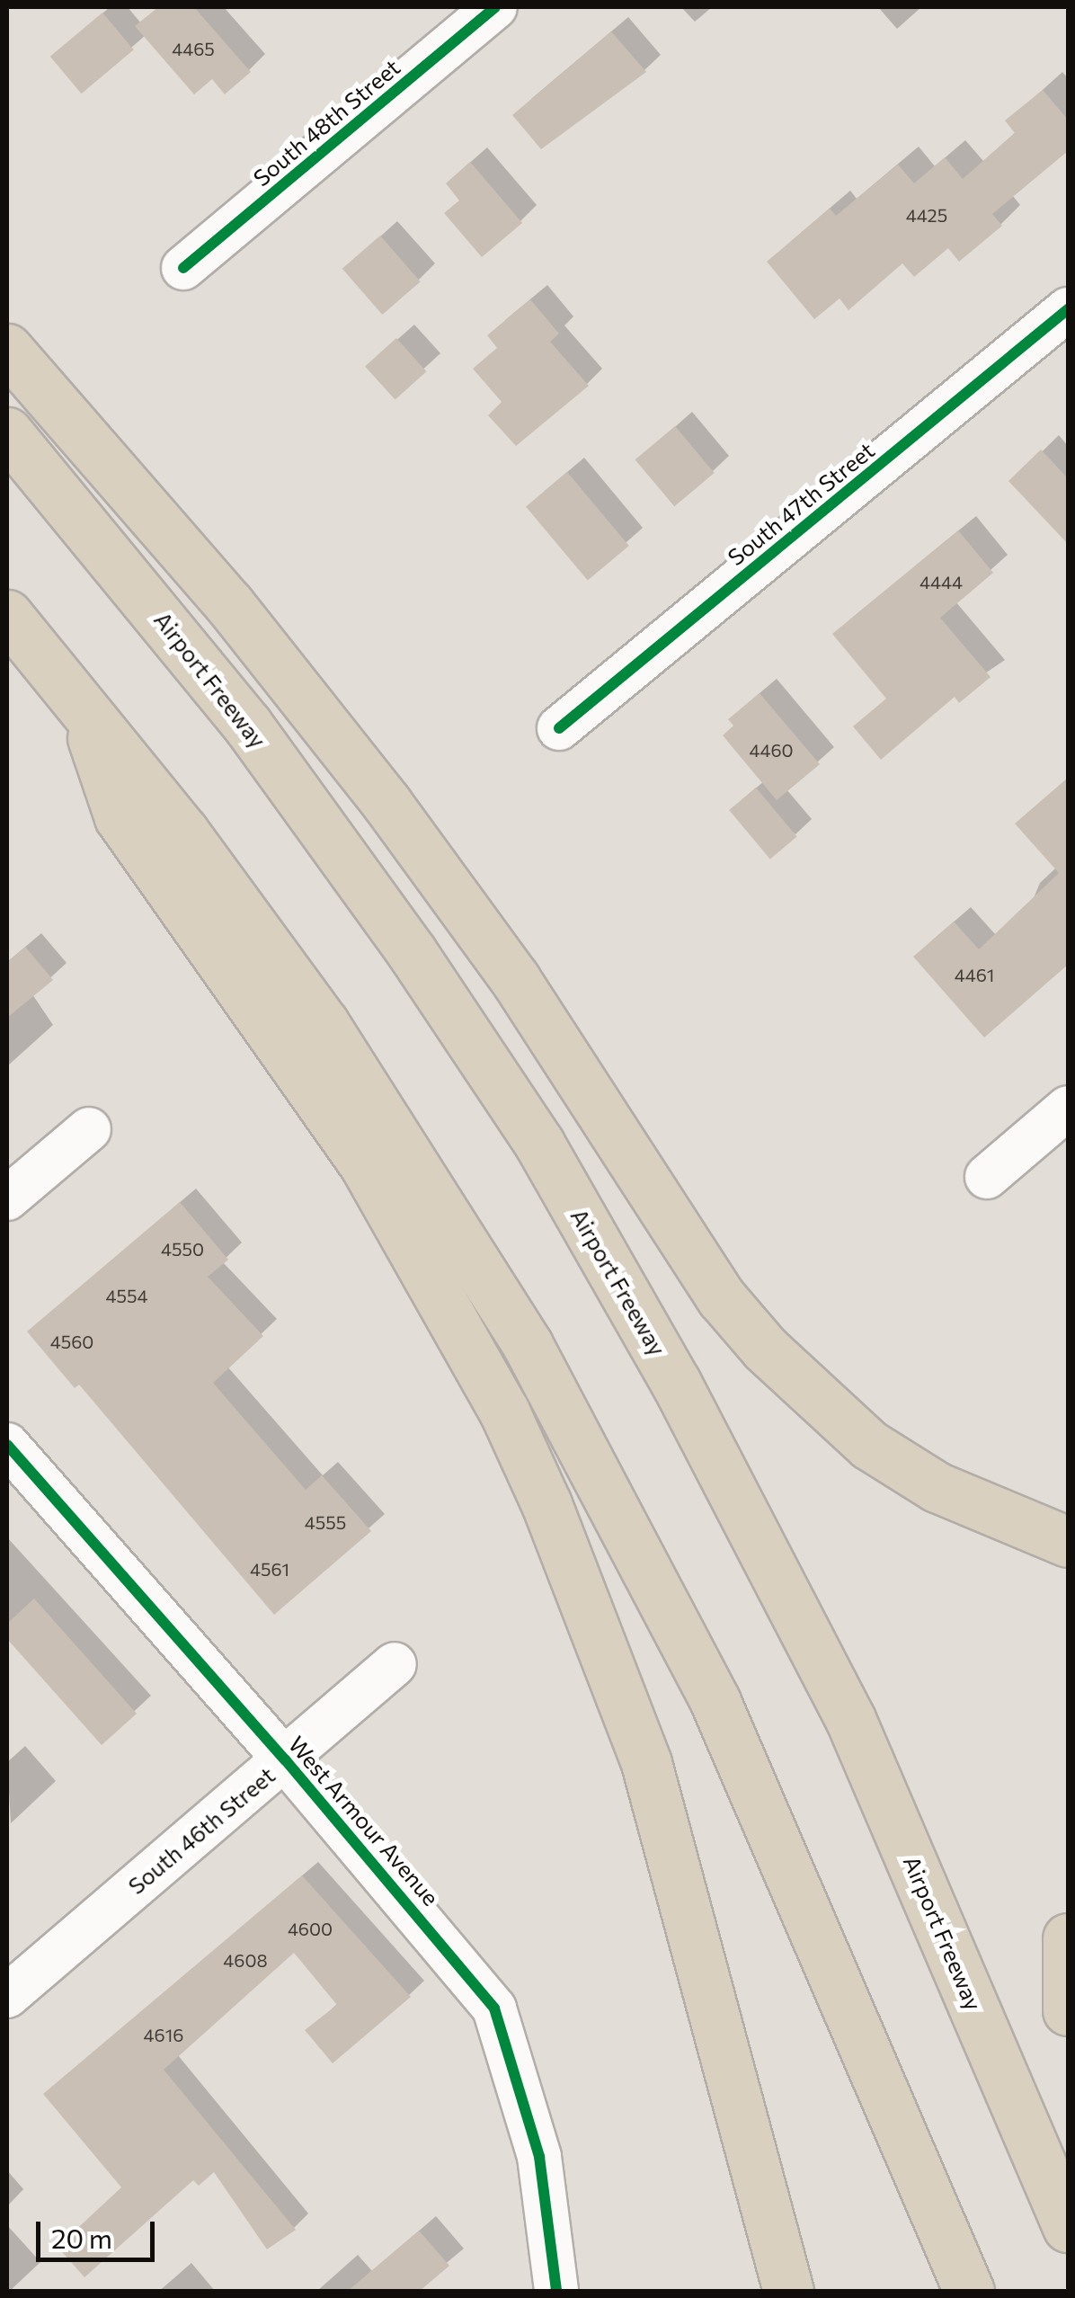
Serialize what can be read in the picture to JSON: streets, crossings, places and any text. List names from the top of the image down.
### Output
{
  "streets": {
    "highway": ["Airport Freeway"],
    "street": [
      "South 48th Street",
      "South 47th Street",
      "West Armour Avenue",
      "South 46th Street"
    ]
  },
  "crossings": [
    ["West Armour Avenue", "South 46th Street"]
  ],
  "house_numbers": [
    "4465",
    "4425",
    "4444",
    "4460",
    "4461",
    "4550",
    "4554",
    "4560",
    "4555",
    "4561",
    "4600",
    "4608",
    "4616"
  ],
  "scale_bar": "20 m"
}
